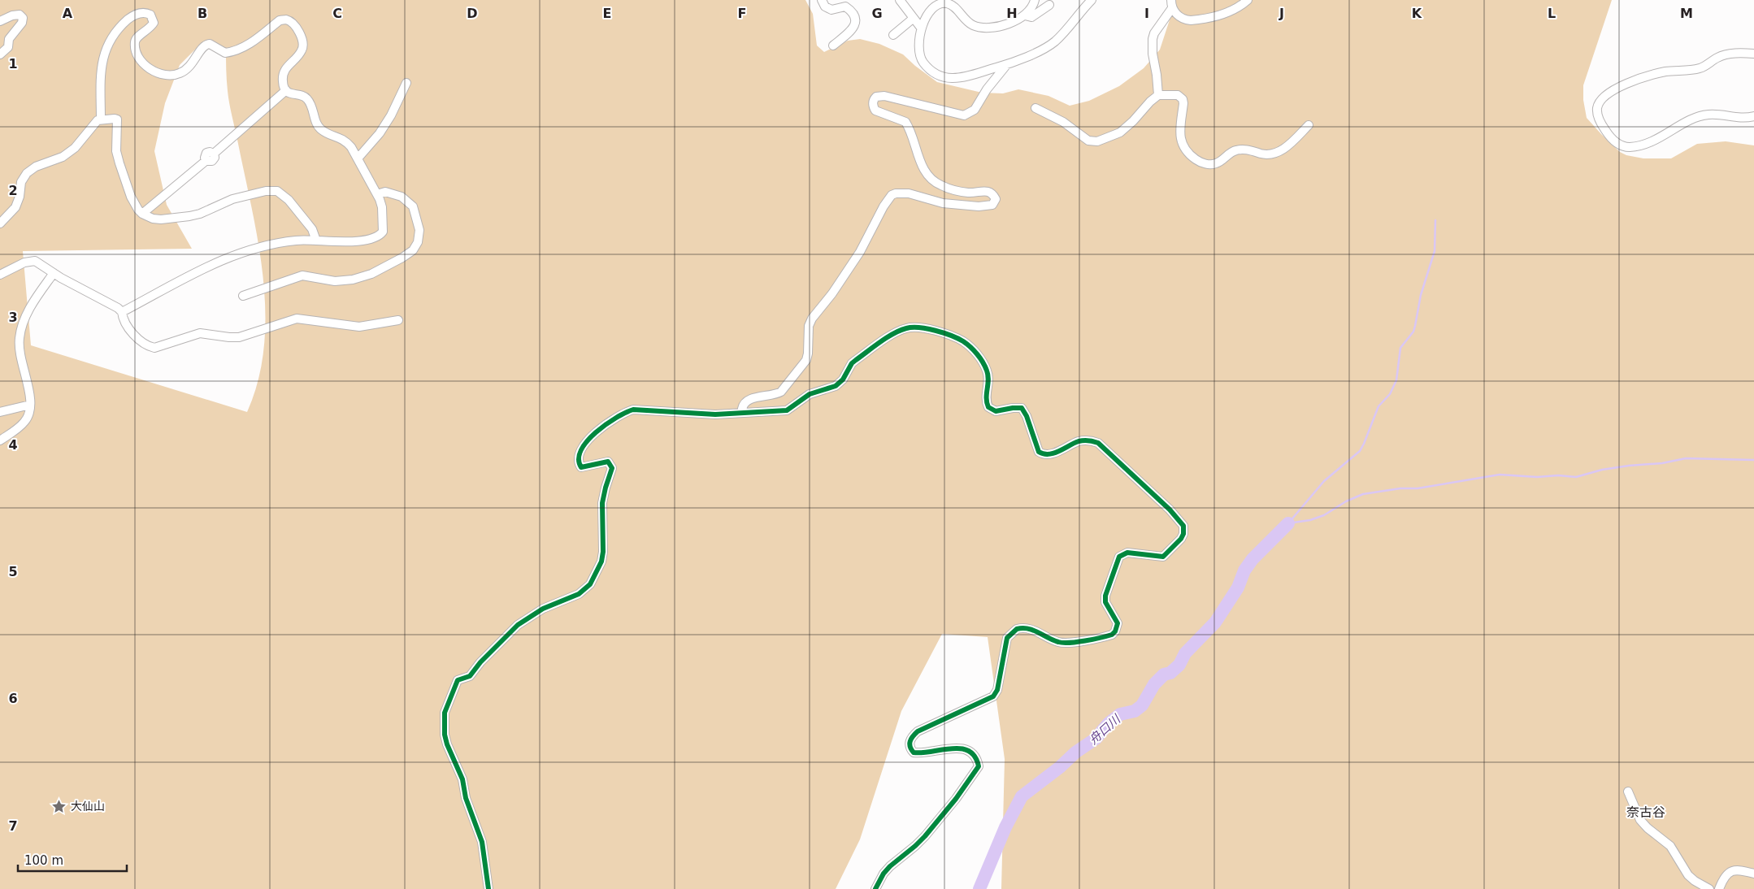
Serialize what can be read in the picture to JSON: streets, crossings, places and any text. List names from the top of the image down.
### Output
{
  "districts": ["奈古谷"],
  "water": ["舟口川"],
  "places": {
    "place": ["大仙山"]
  },
  "scale_bar": "100 m",
  "grid": {
    "columns": [
      "A",
      "B",
      "C",
      "D",
      "E",
      "F",
      "G",
      "H",
      "I",
      "J",
      "K",
      "L",
      "M"
    ],
    "rows": [
      "1",
      "2",
      "3",
      "4",
      "5",
      "6",
      "7"
    ]
  }
}
